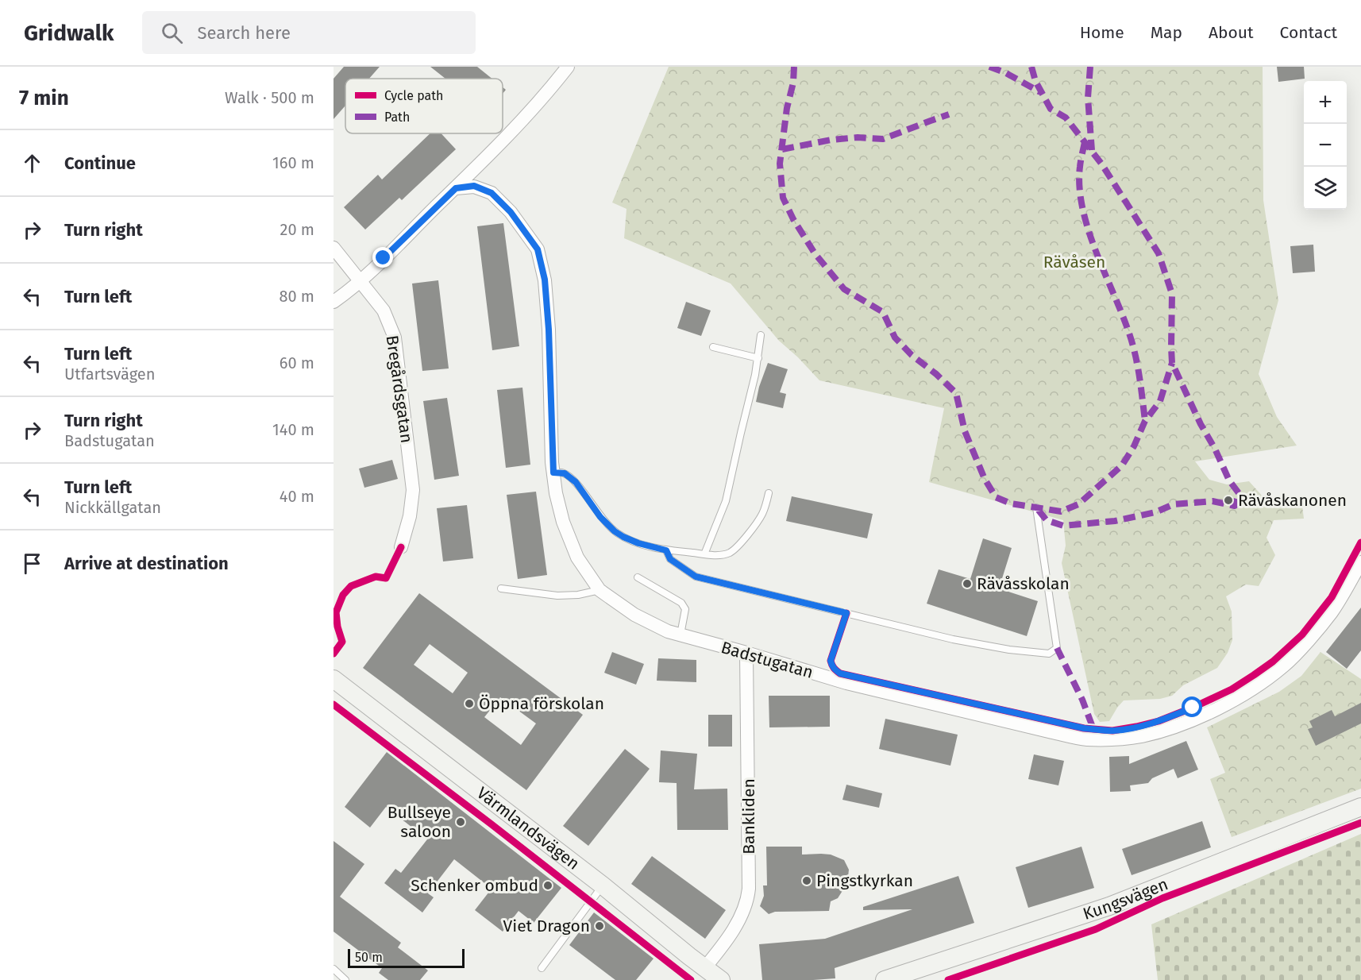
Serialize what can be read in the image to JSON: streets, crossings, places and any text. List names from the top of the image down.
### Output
{
  "streets": {
    "street": [
      "Bregårdsgatan",
      "Badstugatan",
      "Bankliden",
      "Värmlandsvägen",
      "Kungsvägen"
    ]
  },
  "crossings": [
    ["Badstugatan", "Bankliden"],
    ["Bankliden", "Värmlandsvägen"]
  ],
  "parks": ["Rävåsen"],
  "places": [
    "Rävåskanonen",
    "Rävåsskolan",
    "Öppna förskolan",
    "Bullseye saloon",
    "Pingstkyrkan",
    "Schenker ombud",
    "Viet Dragon"
  ],
  "legend": ["Cycle path", "Path"],
  "scale_bar": "50 m",
  "page": {
    "header": "Gridwalk",
    "search": "Search here",
    "nav": [
      "Home",
      "Map",
      "About",
      "Contact"
    ],
    "heading": ["7 min", "Walk · 500 m"],
    "map_buttons": ["+", "−"],
    "list": [
      ["Continue", "160 m"],
      ["Turn right", "20 m"],
      ["Turn left", "80 m"],
      ["Turn left", "Utfartsvägen", "60 m"],
      ["Turn right", "Badstugatan", "140 m"],
      ["Turn left", "Nickkällgatan", "40 m"],
      "Arrive at destination"
    ],
    "scale": "50 m"
  }
}
